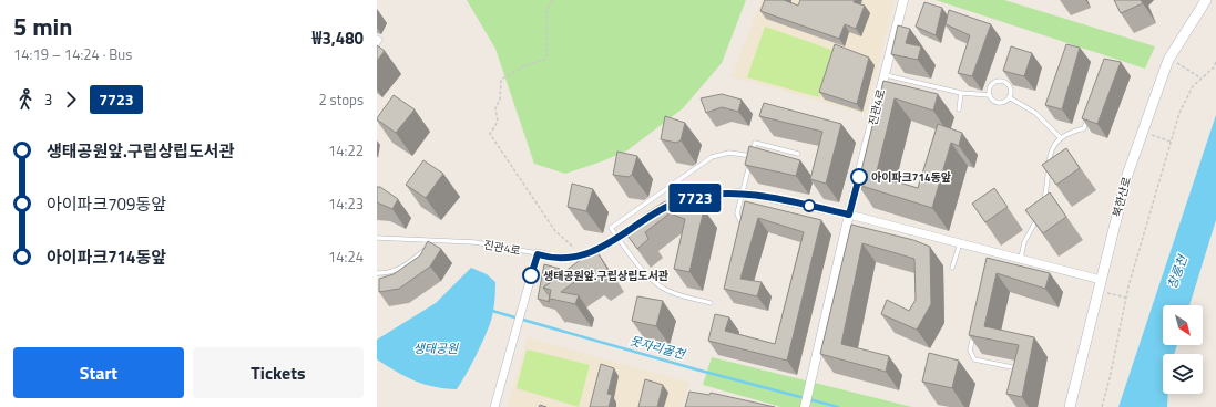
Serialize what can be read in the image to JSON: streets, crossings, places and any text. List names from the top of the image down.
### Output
{
  "streets": {
    "main road": ["북한산로"],
    "street": ["진관4로"]
  },
  "water": ["창릉천", "못자리골천", "생태공원"],
  "places": ["아이파크714동앞", "생태공원앞.구립상립도서관"],
  "lines": ["bus line 7723"],
  "north": "bottom right",
  "page": {
    "heading": ["5 min", "14:19 – 14:24 · Bus", "₩3,480"],
    "on_map": "7723",
    "legs": ["3", "7723", "2 stops"],
    "list": [
      {
        "name": "생태공원앞.구립상립도서관",
        "value": "14:22"
      },
      {
        "name": "아이파크709동앞",
        "value": "14:23"
      },
      {
        "name": "아이파크714동앞",
        "value": "14:24"
      }
    ],
    "buttons": ["Start", "Tickets"]
  }
}
